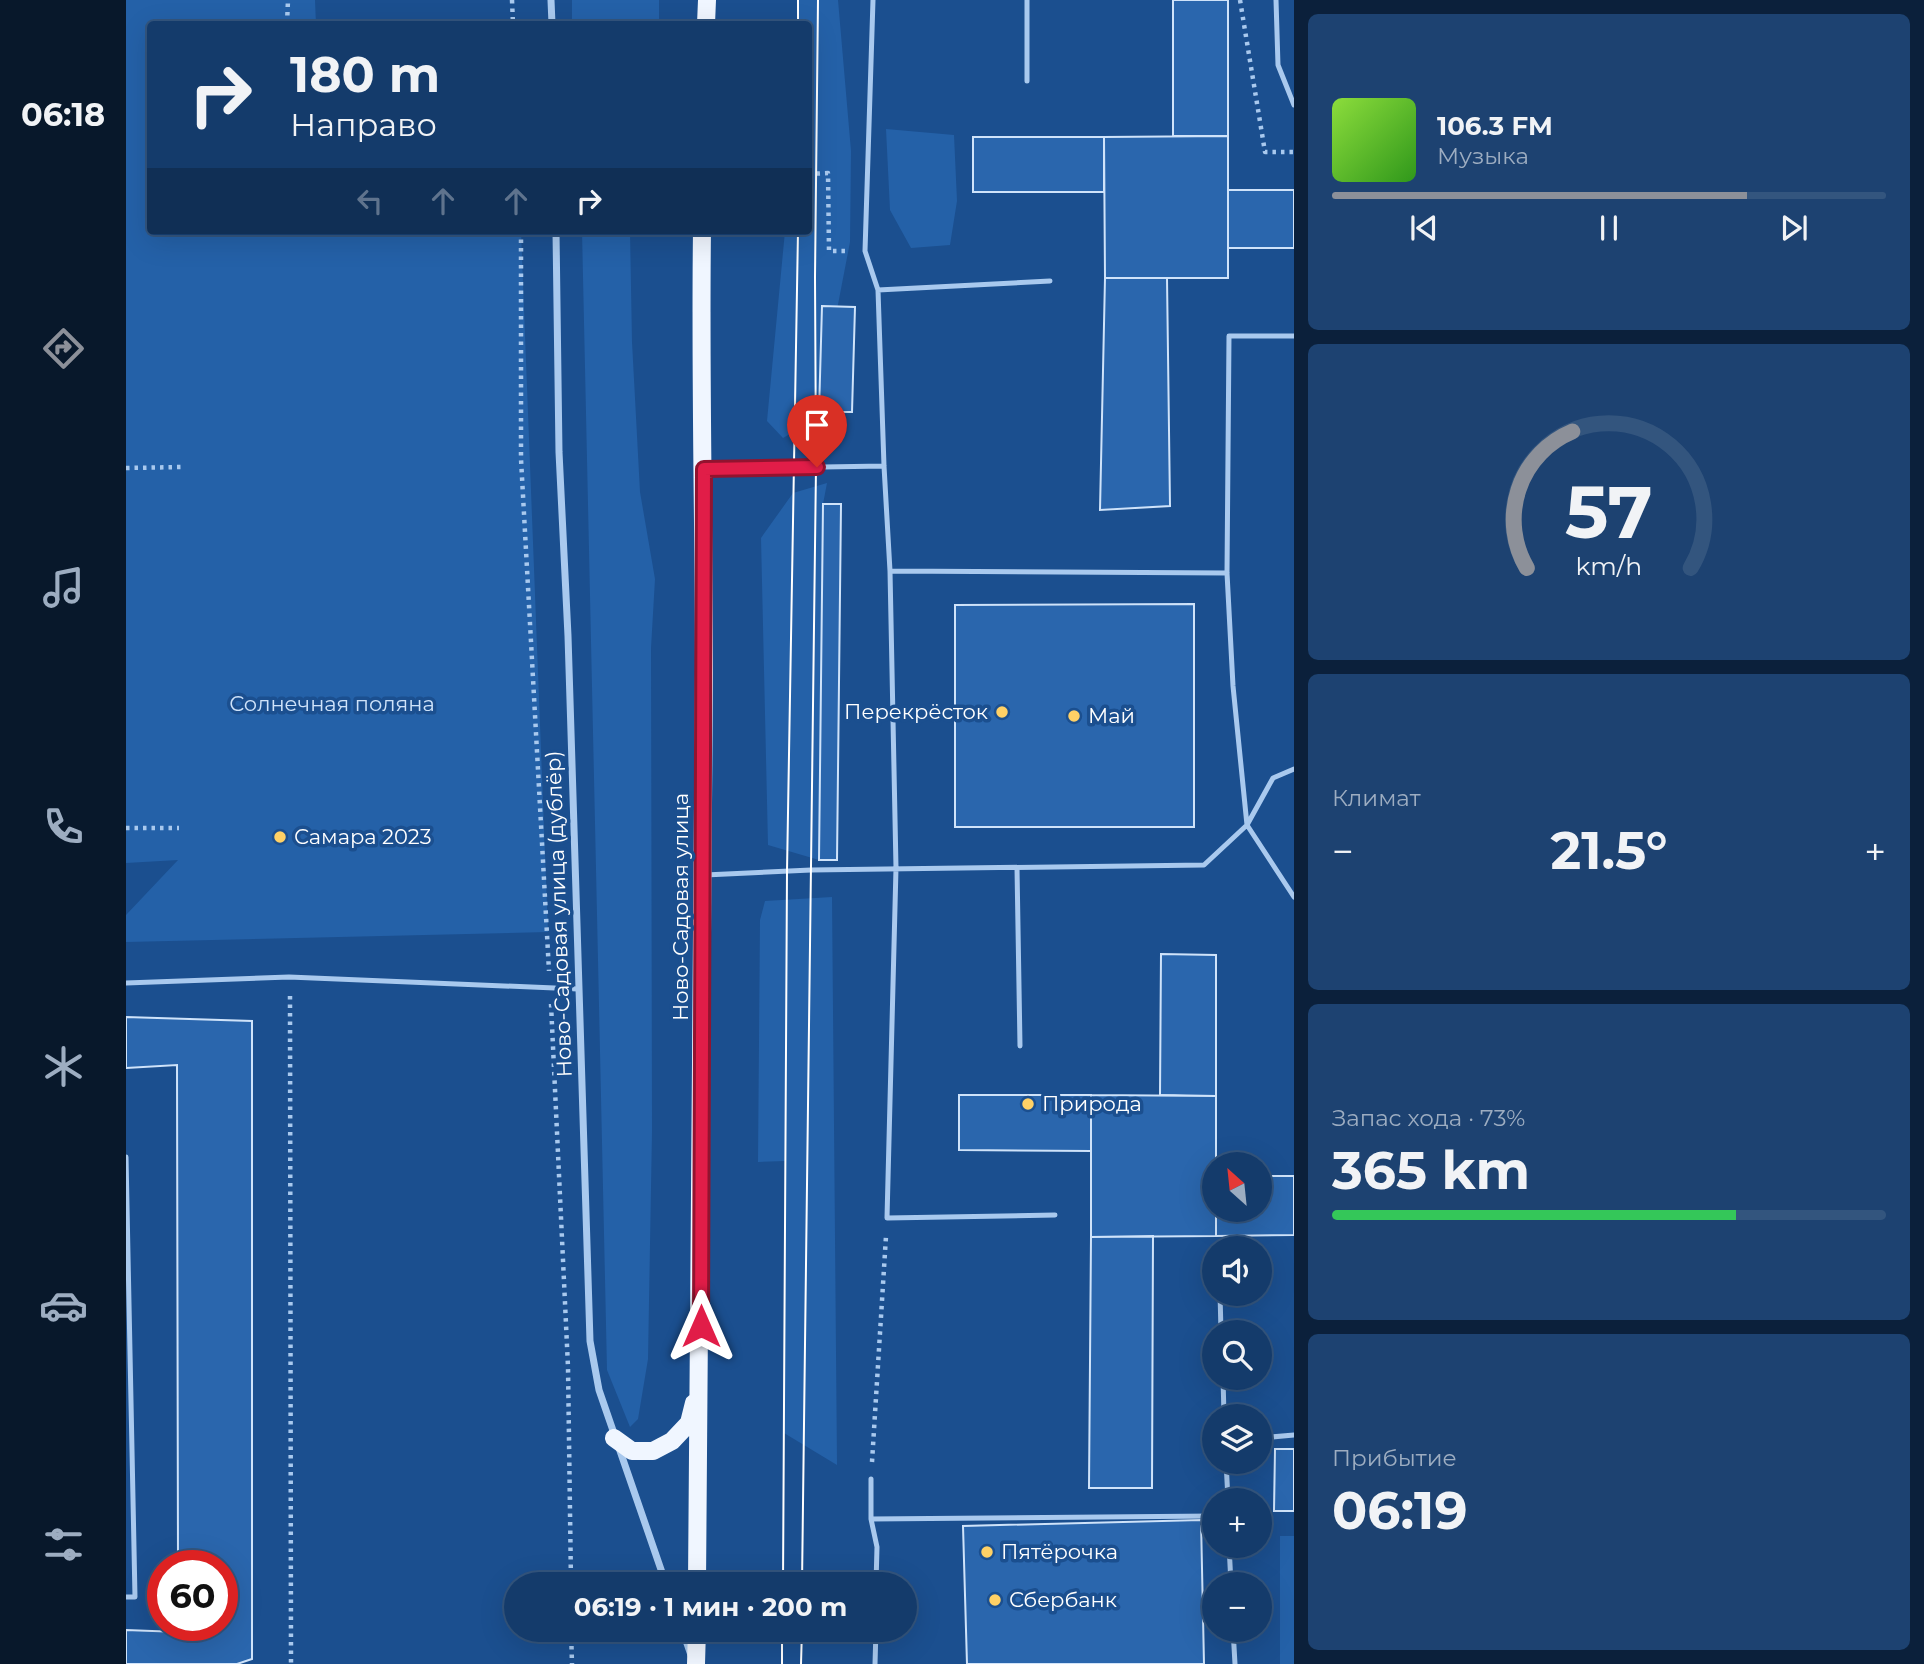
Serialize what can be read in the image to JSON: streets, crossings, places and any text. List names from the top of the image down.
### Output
{
  "streets": {
    "main road": ["Ново-Садовая улица"],
    "street": ["Ново-Садовая улица (дублёр)"]
  },
  "parks": ["Солнечная поляна"],
  "places": [
    "Перекрёсток",
    "Май",
    "Самара 2023",
    "Природа",
    "Пятёрочка",
    "Сбербанк"
  ],
  "north": "top left",
  "page": {
    "tabs": "06:18",
    "turn": ["180 m", "Направо"],
    "song": ["106.3 FM", "Музыка"],
    "tile": [
      "Климат",
      ["Запас хода · 73%", "365 km"],
      ["Прибытие", "06:19"]
    ],
    "heat": ["−", "21.5°", "+"],
    "map_buttons": ["+", "−"],
    "limit": "60",
    "trip": "06:19 · 1 мин · 200 m",
    "gauge": ["57", "km/h"]
  }
}
